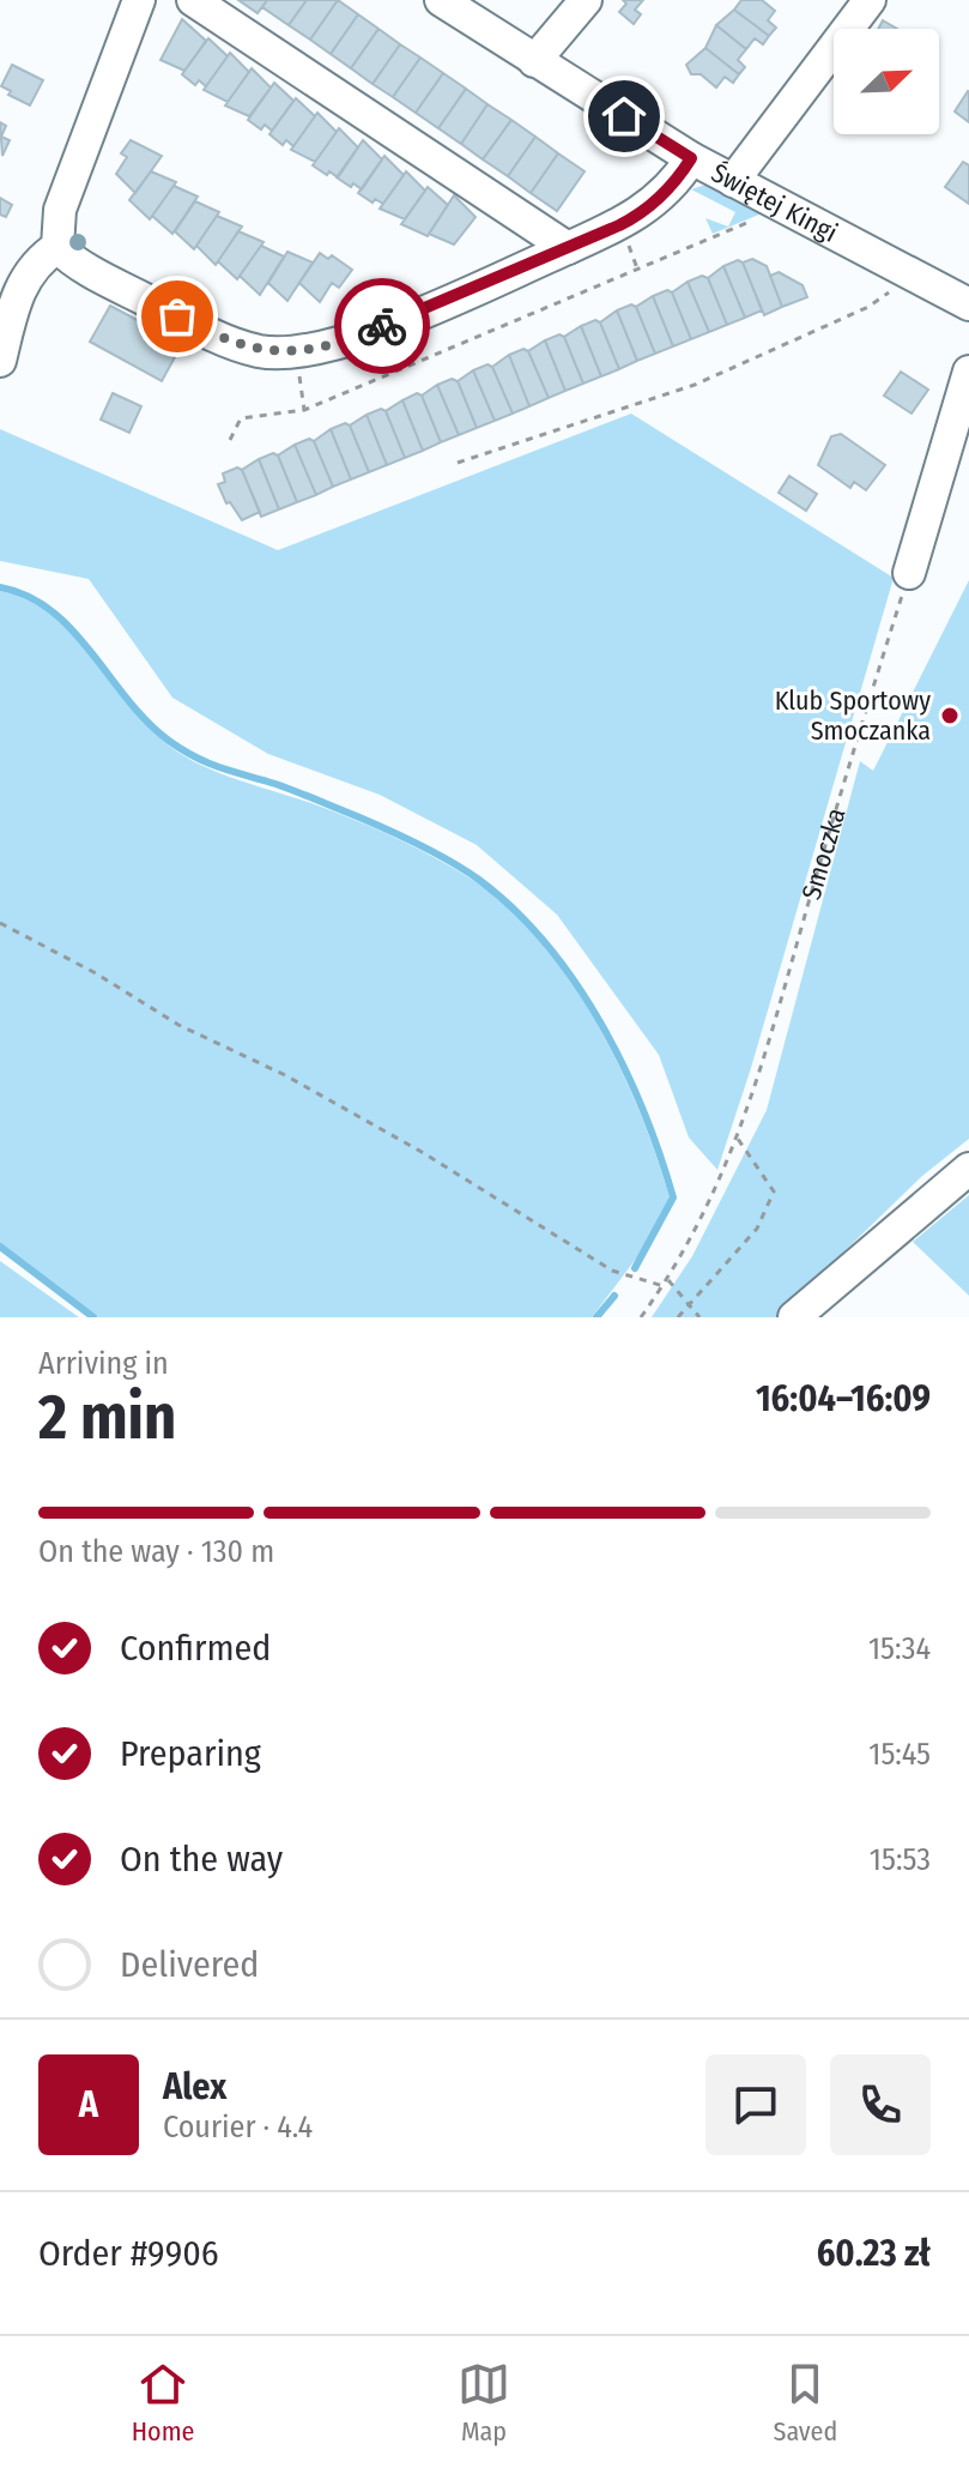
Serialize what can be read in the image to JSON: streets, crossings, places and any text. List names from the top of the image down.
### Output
{
  "streets": {
    "street": ["Świętej Kingi"],
    "path": ["Smoczka"]
  },
  "places": ["Klub Sportowy Smoczanka"],
  "north": "top right",
  "page": {
    "heading": ["2 min", "Arriving in", "16:04–16:09"],
    "panel": [
      "Alex",
      "Courier · 4.4",
      "Order #9906",
      "60.23 zł"
    ],
    "bar": "On the way · 130 m",
    "list": [
      ["Confirmed", "15:34"],
      ["Preparing", "15:45"],
      ["On the way", "15:53"],
      "Delivered"
    ],
    "round": "A",
    "tabs": ["Home", "Map", "Saved"]
  }
}
